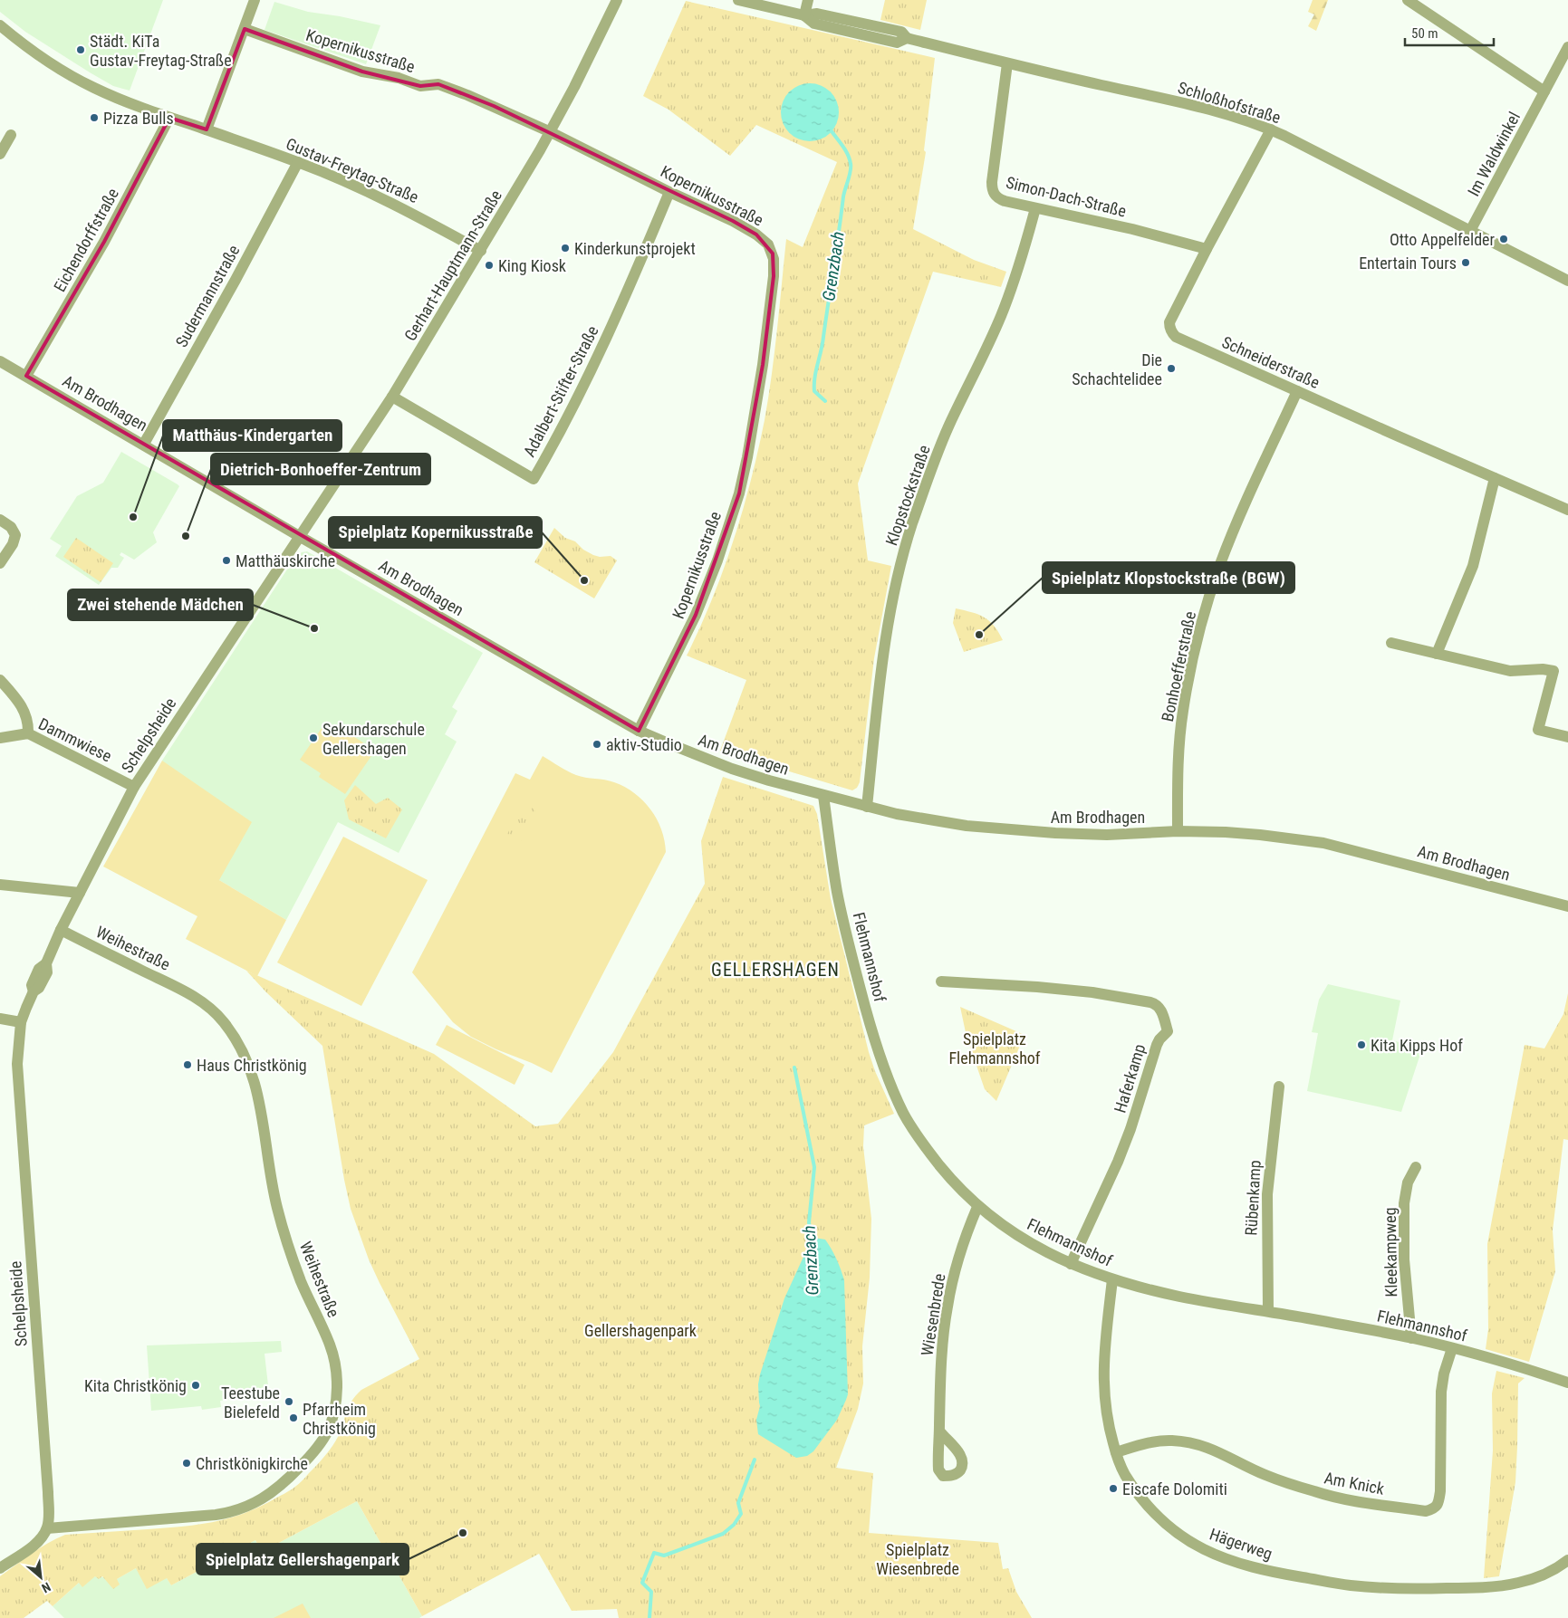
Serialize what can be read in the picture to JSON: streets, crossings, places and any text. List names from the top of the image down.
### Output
{
  "streets": {
    "street": [
      "Kopernikusstraße",
      "Schloßhofstraße",
      "Im Waldwinkel",
      "Gustav-Freytag-Straße",
      "Simon-Dach-Straße",
      "Eichendorffstraße",
      "Gerhart-Hauptmann-Straße",
      "Sudermannstraße",
      "Schneiderstraße",
      "Adalbert-Stifter-Straße",
      "Am Brodhagen",
      "Klopstockstraße",
      "Bonhoefferstraße",
      "Schelpsheide",
      "Dammwiese",
      "Weihestraße",
      "Flehmannshof",
      "Haferkamp",
      "Rübenkamp",
      "Kleekampweg",
      "Wiesenbrede",
      "Am Knick",
      "Hägerweg"
    ]
  },
  "crossings": [
    ["Kopernikusstraße", "Gerhart-Hauptmann-Straße"],
    ["Kopernikusstraße", "Adalbert-Stifter-Straße"],
    ["Kopernikusstraße", "Am Brodhagen"],
    ["Schloßhofstraße", "Im Waldwinkel"],
    ["Schloßhofstraße", "Simon-Dach-Straße"],
    ["Schloßhofstraße", "Schneiderstraße"],
    ["Gustav-Freytag-Straße", "Eichendorffstraße"],
    ["Gustav-Freytag-Straße", "Gerhart-Hauptmann-Straße"],
    ["Gustav-Freytag-Straße", "Sudermannstraße"],
    ["Simon-Dach-Straße", "Schneiderstraße"],
    ["Simon-Dach-Straße", "Klopstockstraße"],
    ["Eichendorffstraße", "Am Brodhagen"],
    ["Gerhart-Hauptmann-Straße", "Adalbert-Stifter-Straße"],
    ["Gerhart-Hauptmann-Straße", "Am Brodhagen"],
    ["Gerhart-Hauptmann-Straße", "Schelpsheide"],
    ["Sudermannstraße", "Am Brodhagen"],
    ["Schneiderstraße", "Bonhoefferstraße"],
    ["Am Brodhagen", "Klopstockstraße"],
    ["Am Brodhagen", "Bonhoefferstraße"],
    ["Am Brodhagen", "Schelpsheide"],
    ["Am Brodhagen", "Flehmannshof"],
    ["Schelpsheide", "Dammwiese"],
    ["Schelpsheide", "Weihestraße"],
    ["Flehmannshof", "Haferkamp"],
    ["Flehmannshof", "Rübenkamp"],
    ["Flehmannshof", "Kleekampweg"],
    ["Flehmannshof", "Wiesenbrede"],
    ["Flehmannshof", "Am Knick"],
    ["Flehmannshof", "Hägerweg"],
    ["Am Knick", "Hägerweg"]
  ],
  "districts": ["GELLERSHAGEN"],
  "water": ["Grenzbach"],
  "parks": ["Spielplatz Flehmannshof", "Gellershagenpark", "Spielplatz Wiesenbrede"],
  "places": [
    "Städt. KiTa Gustav-Freytag-Straße",
    "Pizza Bulls",
    "Otto Appelfelder",
    "Kinderkunstprojekt",
    "Entertain Tours",
    "King Kiosk",
    "Die Schachtelidee",
    "Matthäus-Kindergarten",
    "Dietrich-Bonhoeffer-Zentrum",
    "Matthäuskirche",
    "Spielplatz Kopernikusstraße",
    "Zwei stehende Mädchen",
    "Spielplatz Klopstockstraße (BGW)",
    "Sekundarschule Gellershagen",
    "aktiv-Studio",
    "Kita Kipps Hof",
    "Haus Christkönig",
    "Kita Christkönig",
    "Teestube Bielefeld",
    "Pfarrheim Christkönig",
    "Christkönigkirche",
    "Eiscafe Dolomiti",
    "Spielplatz Gellershagenpark"
  ],
  "scale_bar": "50 m",
  "north": "bottom right"
}
